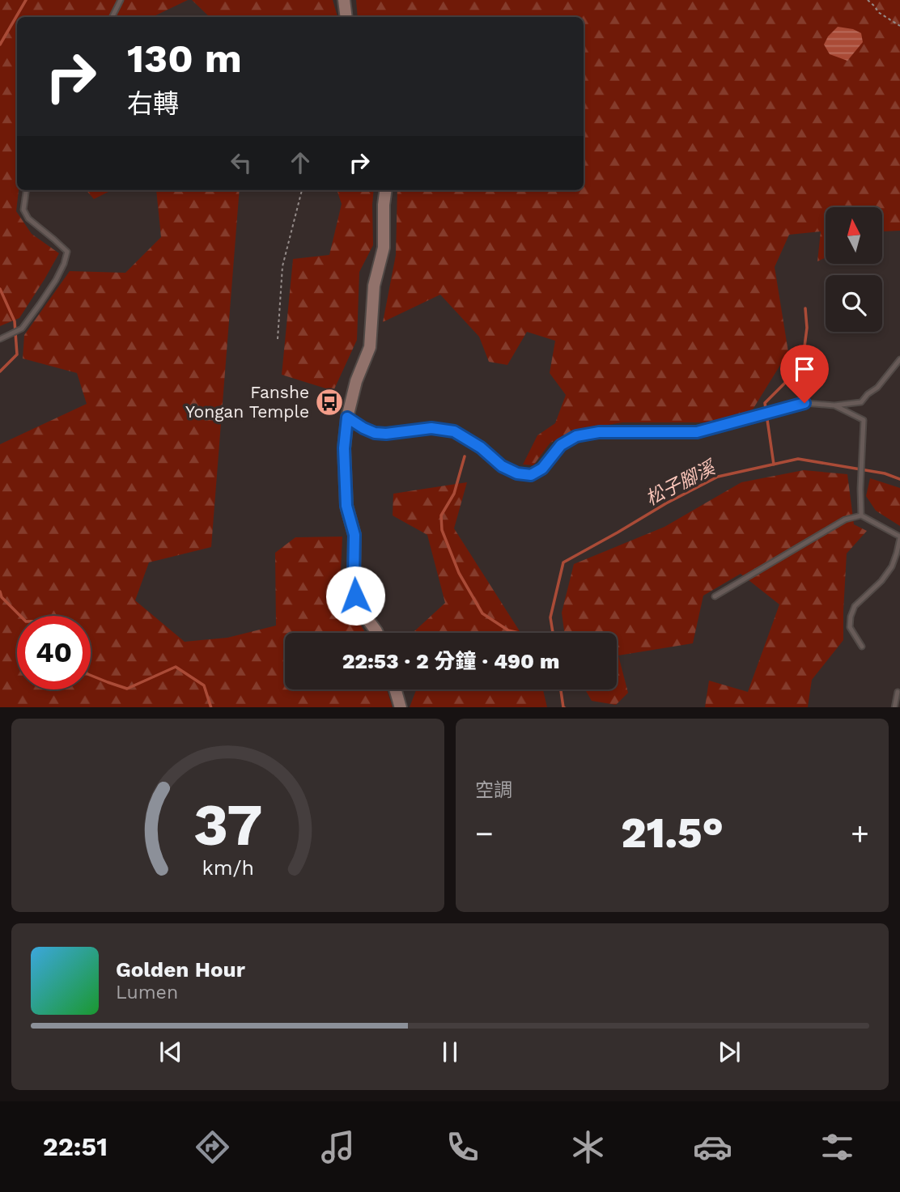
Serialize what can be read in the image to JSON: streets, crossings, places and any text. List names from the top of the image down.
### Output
{
  "water": ["松子腳溪"],
  "places": {
    "bus stop": ["Fanshe Yongan Temple"]
  },
  "north": "top",
  "page": {
    "turn": ["130 m", "右轉"],
    "limit": "40",
    "trip": "22:53 · 2 分鐘 · 490 m",
    "tile": "空調",
    "heat": ["−", "21.5°", "+"],
    "song": ["Golden Hour", "Lumen"],
    "tabs": "22:51",
    "gauge": ["37", "km/h"]
  }
}
